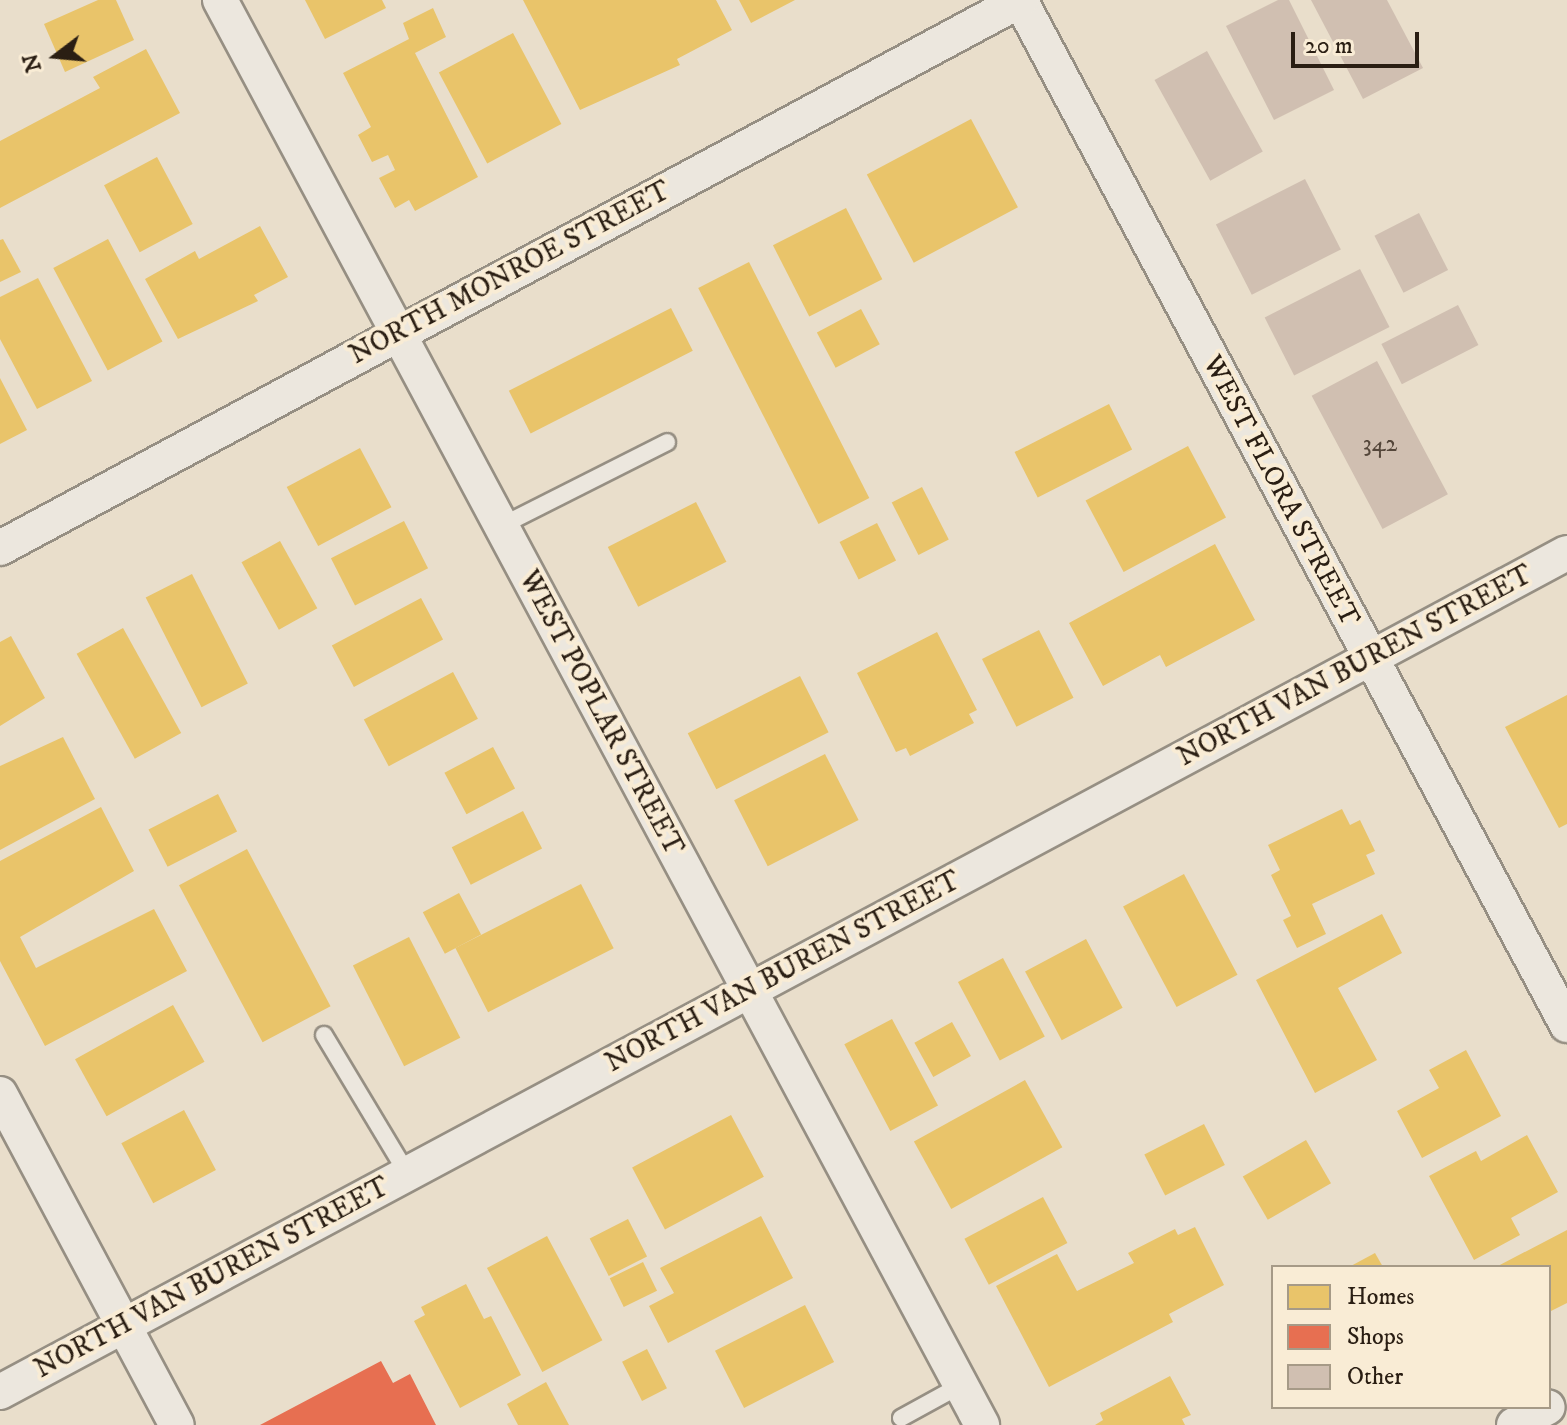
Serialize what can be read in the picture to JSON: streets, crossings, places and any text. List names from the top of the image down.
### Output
{
  "streets": {
    "street": [
      "NORTH MONROE STREET",
      "WEST FLORA STREET",
      "NORTH VAN BUREN STREET",
      "WEST POPLAR STREET"
    ]
  },
  "crossings": [
    ["NORTH MONROE STREET", "WEST FLORA STREET"],
    ["NORTH MONROE STREET", "WEST POPLAR STREET"],
    ["WEST FLORA STREET", "NORTH VAN BUREN STREET"],
    ["NORTH VAN BUREN STREET", "WEST POPLAR STREET"]
  ],
  "house_numbers": ["342"],
  "legend": ["Homes", "Shops", "Other"],
  "scale_bar": "20 m",
  "north": "left"
}
